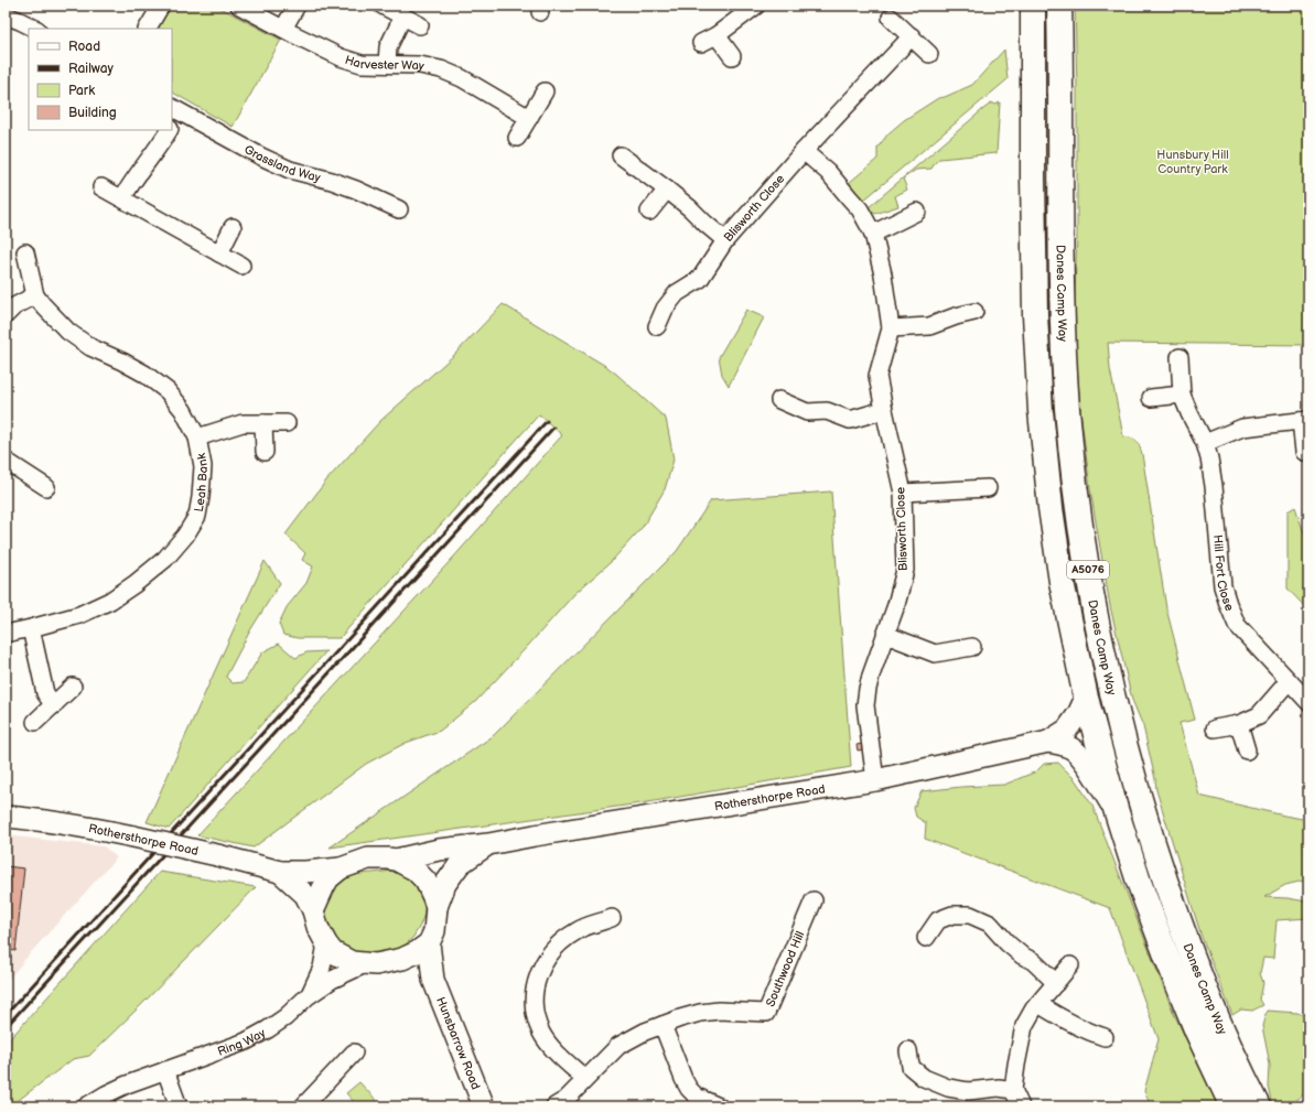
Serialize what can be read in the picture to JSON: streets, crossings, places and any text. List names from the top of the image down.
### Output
{
  "streets": {
    "highway": ["Danes Camp Way", "A5076"],
    "street": [
      "Harvester Way",
      "Grassland Way",
      "Blisworth Close",
      "Leah Bank",
      "Hill Fort Close",
      "Rothersthorpe Road",
      "Southwood Hill",
      "Ring Way",
      "Hunsbarrow Road"
    ]
  },
  "crossings": [
    ["Blisworth Close", "Rothersthorpe Road"],
    ["Danes Camp Way", "Rothersthorpe Road"],
    ["Rothersthorpe Road", "Ring Way"],
    ["Rothersthorpe Road", "Hunsbarrow Road"],
    ["Ring Way", "Hunsbarrow Road"]
  ],
  "parks": ["Hunsbury Hill Country Park"],
  "legend": [
    "Road",
    "Railway",
    "Park",
    "Building"
  ]
}
